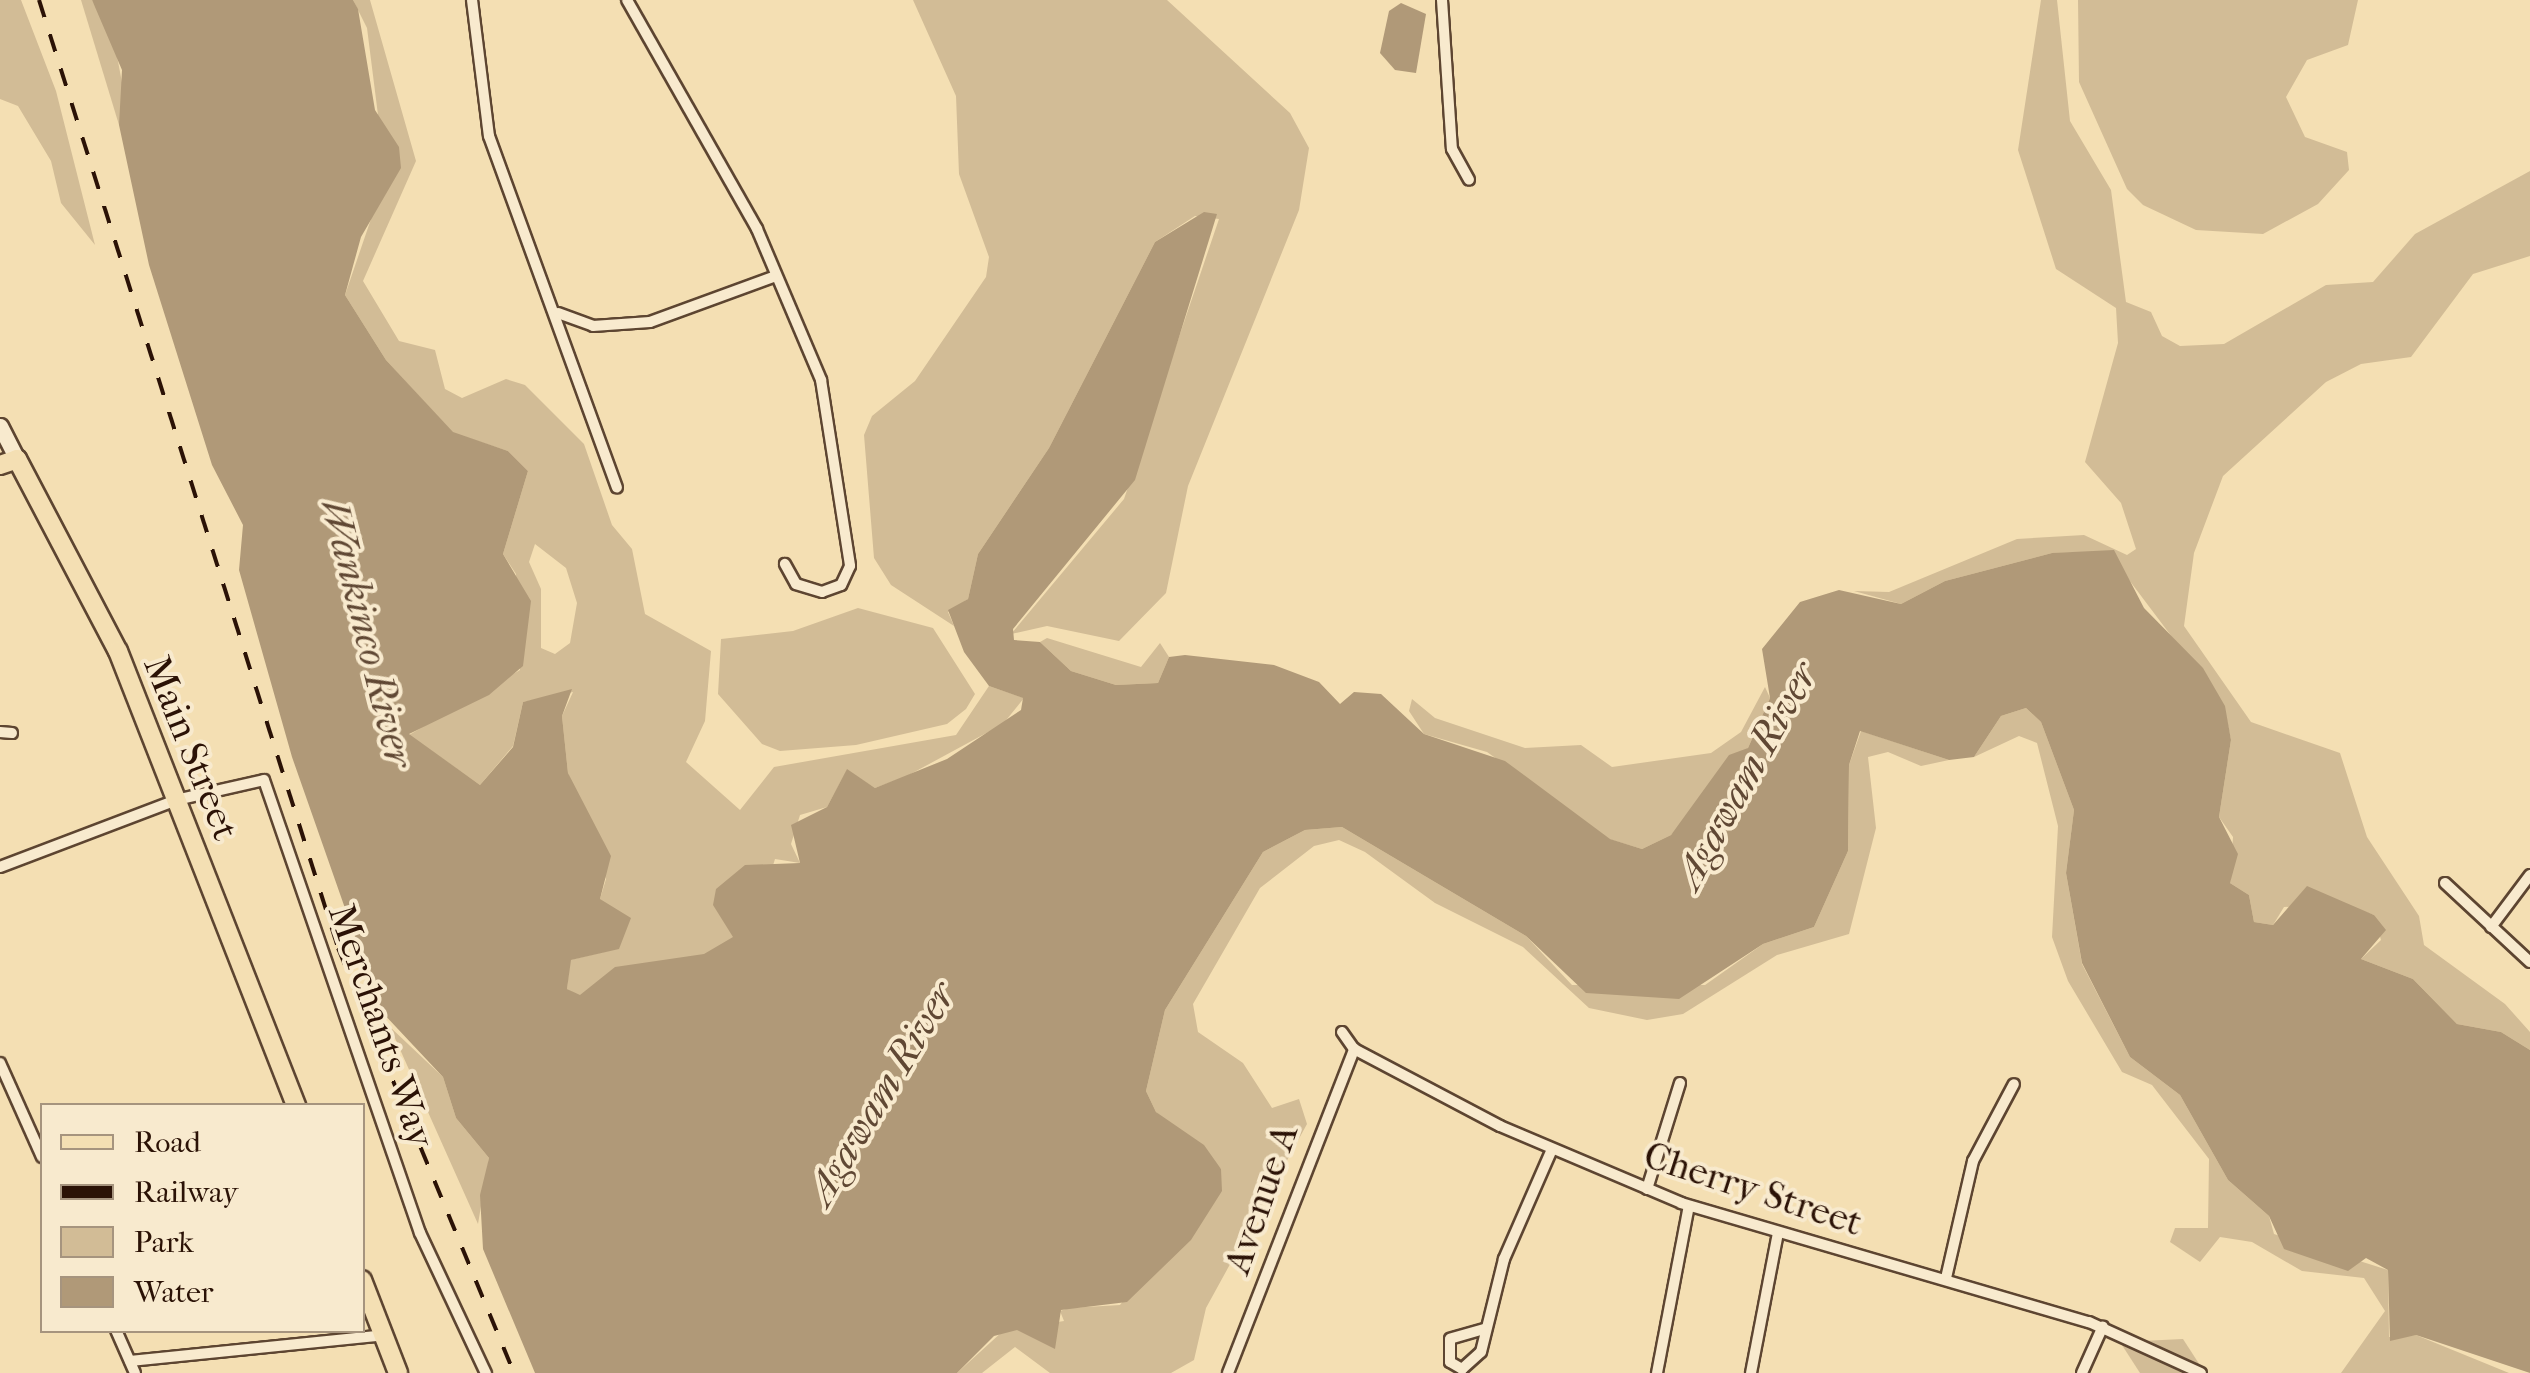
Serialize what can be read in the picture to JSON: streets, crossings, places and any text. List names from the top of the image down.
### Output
{
  "streets": {
    "main road": ["Main Street"],
    "street": ["Merchants Way", "Cherry Street", "Avenue A"]
  },
  "crossings": [
    ["Main Street", "Merchants Way"],
    ["Cherry Street", "Avenue A"]
  ],
  "water": ["Wankinco River", "Agawam River"],
  "legend": [
    "Road",
    "Railway",
    "Park",
    "Water"
  ]
}
